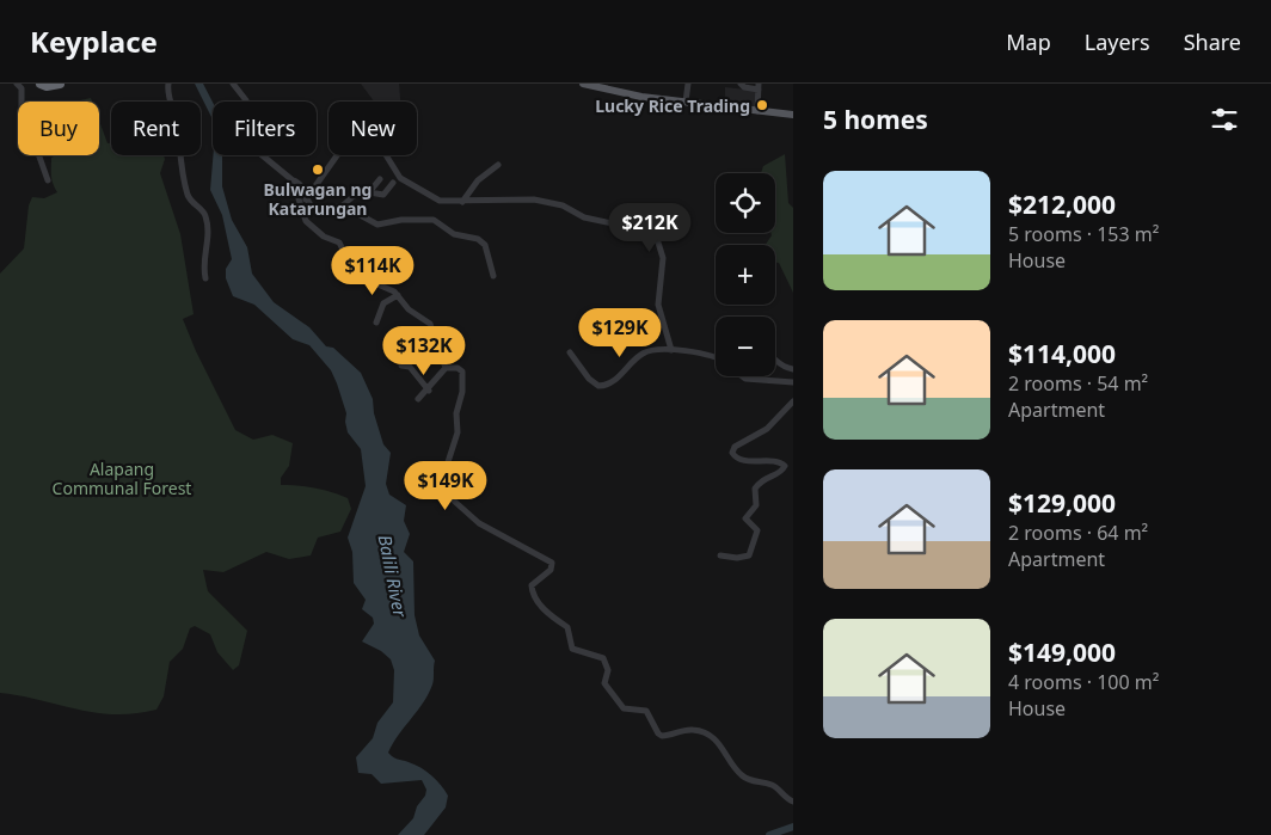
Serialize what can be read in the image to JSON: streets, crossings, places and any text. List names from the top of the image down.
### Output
{
  "water": ["Balili River"],
  "parks": ["Alapang Communal Forest"],
  "places": ["Lucky Rice Trading", "Bulwagan ng Katarungan"],
  "page": {
    "header": "Keyplace",
    "nav": ["Map", "Layers", "Share"],
    "heading": "5 homes",
    "chip": [
      "Buy",
      "Rent",
      "Filters",
      "New"
    ],
    "list": [
      {
        "name": "$212,000",
        "note": "5 rooms · 153 m² · House"
      },
      {
        "name": "$114,000",
        "note": "2 rooms · 54 m² · Apartment"
      },
      {
        "name": "$129,000",
        "note": "2 rooms · 64 m² · Apartment"
      },
      {
        "name": "$149,000",
        "note": "4 rooms · 100 m² · House"
      }
    ],
    "map_buttons": ["+", "−"],
    "price": [
      "$212K",
      "$114K",
      "$129K",
      "$132K",
      "$149K"
    ]
  }
}
